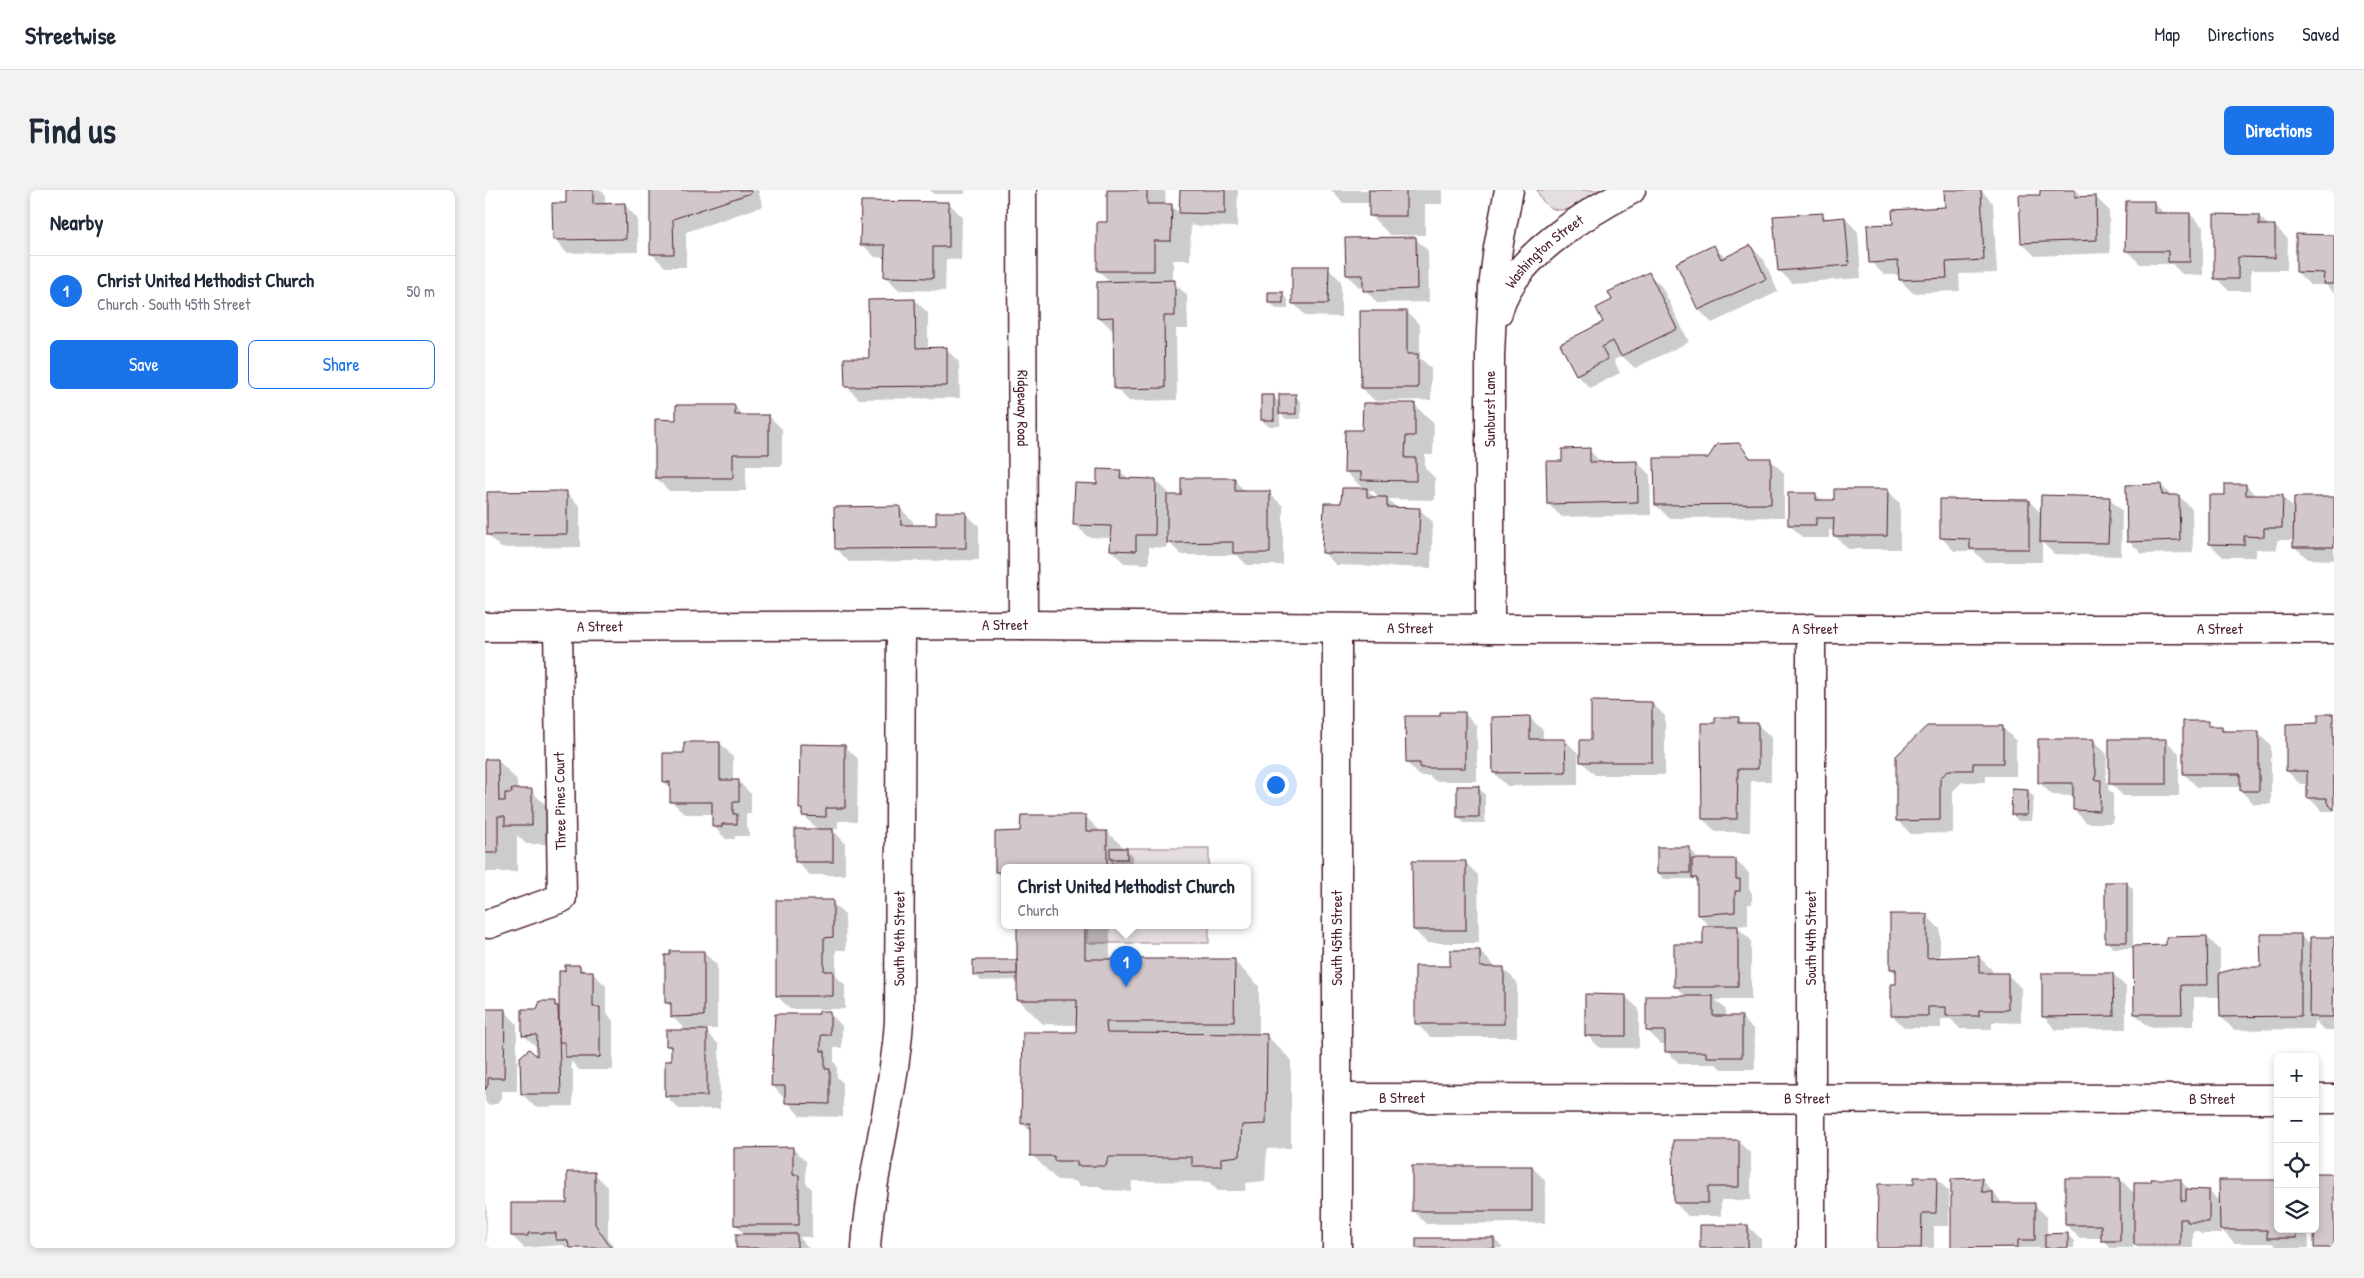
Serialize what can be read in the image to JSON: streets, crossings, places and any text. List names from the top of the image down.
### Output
{
  "streets": {
    "street": [
      "Washington Street",
      "Ridgeway Road",
      "Sunburst Lane",
      "A Street",
      "Three Pines Court",
      "South 46th Street",
      "South 45th Street",
      "South 44th Street",
      "B Street"
    ]
  },
  "crossings": [
    ["Washington Street", "Sunburst Lane"],
    ["Ridgeway Road", "A Street"],
    ["Sunburst Lane", "A Street"],
    ["A Street", "Three Pines Court"],
    ["A Street", "South 46th Street"],
    ["A Street", "South 45th Street"],
    ["A Street", "South 44th Street"],
    ["South 45th Street", "B Street"],
    ["South 44th Street", "B Street"]
  ],
  "page": {
    "header": "Streetwise",
    "nav": ["Map", "Directions", "Saved"],
    "buttons": [
      "Directions",
      ["Save", "Share"]
    ],
    "title": "Find us",
    "heading": "Nearby",
    "list": [
      {
        "mark": "1",
        "name": "Christ United Methodist Church",
        "note": "Church · South 45th Street",
        "value": "50 m"
      }
    ],
    "popup": ["Christ United Methodist Church", "Church"],
    "pins": "1",
    "map_buttons": ["+", "−"]
  }
}
